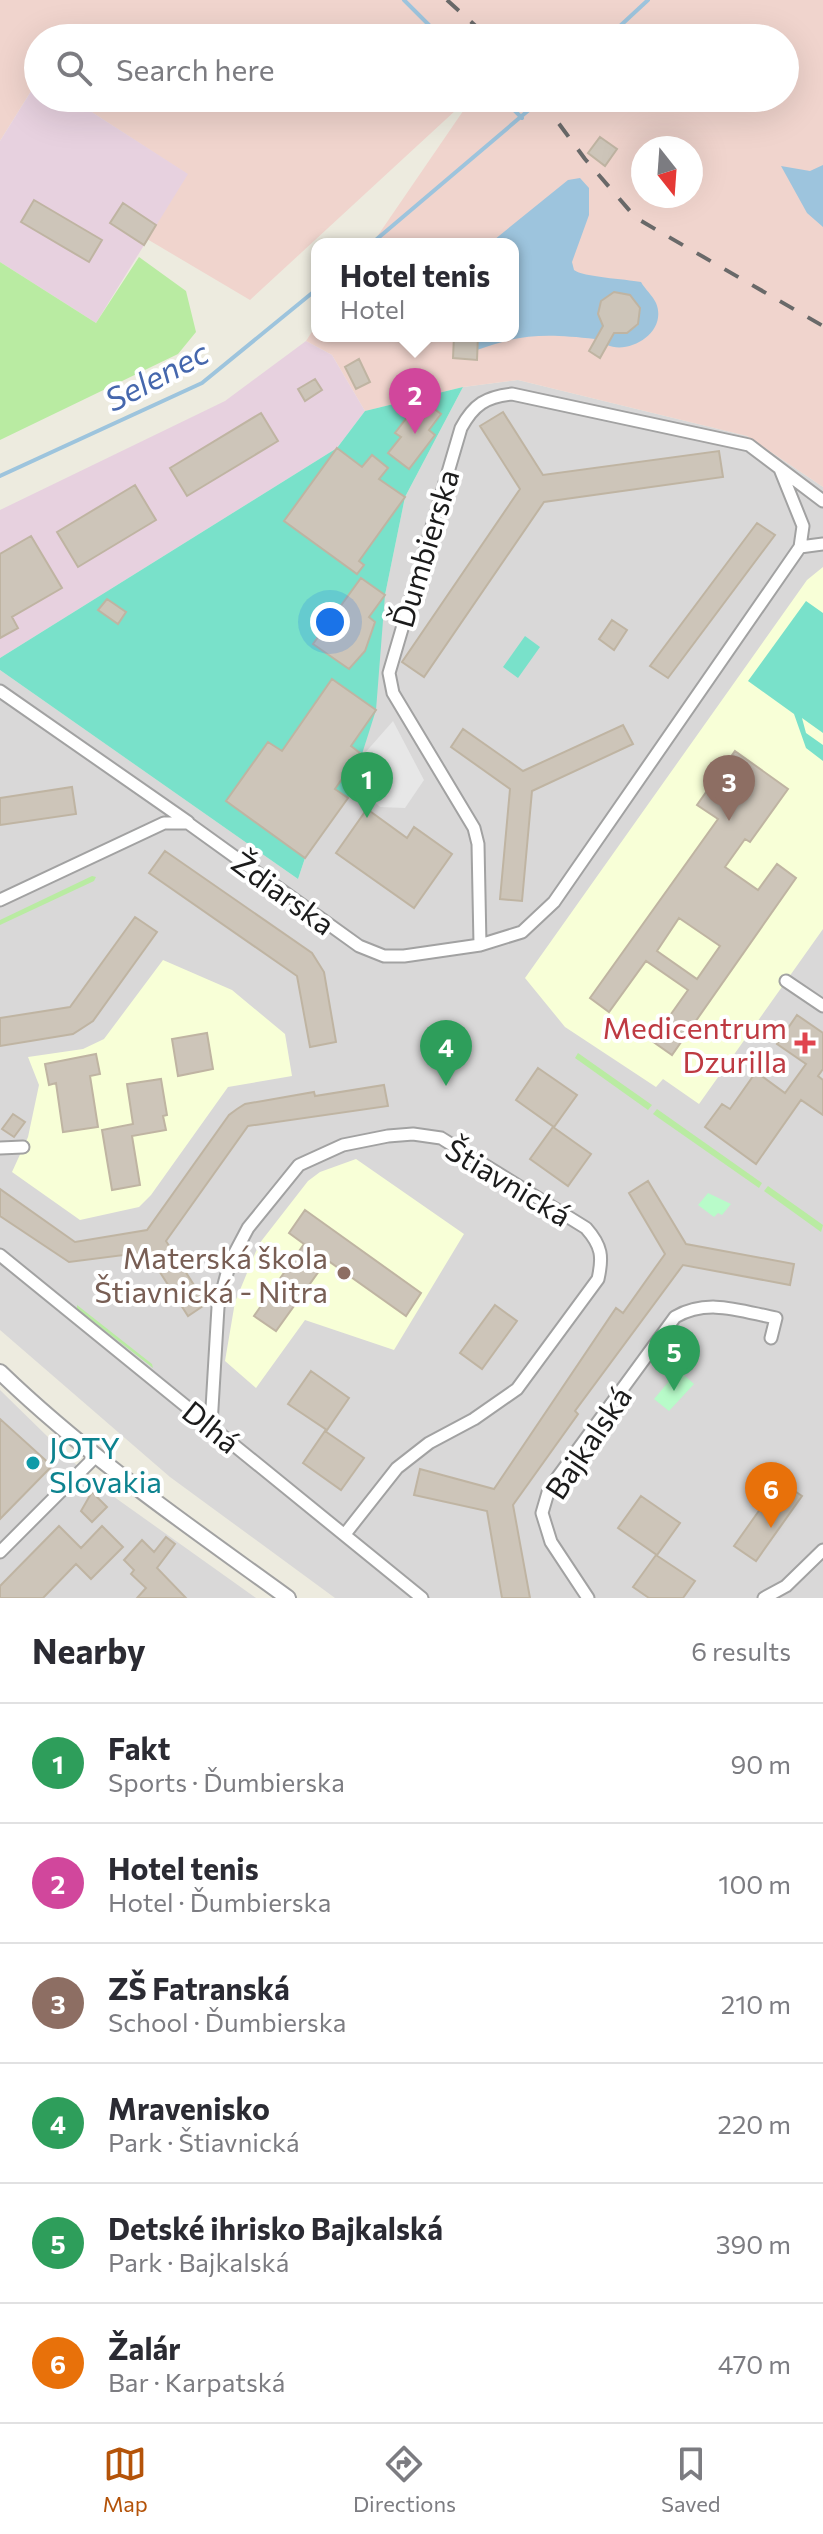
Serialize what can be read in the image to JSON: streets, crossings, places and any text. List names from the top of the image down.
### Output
{
  "streets": {
    "street": [
      "Ďumbierska",
      "Ždiarska",
      "Štiavnická",
      "Dlhá",
      "Bajkalská"
    ]
  },
  "crossings": [
    ["Ďumbierska", "Ždiarska"],
    ["Štiavnická", "Dlhá"]
  ],
  "water": ["Selenec"],
  "places": {
    "health": ["Medicentrum Dzurilla"],
    "other": ["Materská škola Štiavnická - Nitra", "JOTY Slovakia"]
  },
  "north": "bottom",
  "page": {
    "search": "Search here",
    "popup": ["Hotel tenis", "Hotel"],
    "pins": [
      "2",
      "1",
      "3",
      "4",
      "5",
      "6"
    ],
    "heading": ["Nearby", "6 results"],
    "list": [
      {
        "mark": "1",
        "name": "Fakt",
        "note": "Sports · Ďumbierska",
        "value": "90 m"
      },
      {
        "mark": "2",
        "name": "Hotel tenis",
        "note": "Hotel · Ďumbierska",
        "value": "100 m"
      },
      {
        "mark": "3",
        "name": "ZŠ Fatranská",
        "note": "School · Ďumbierska",
        "value": "210 m"
      },
      {
        "mark": "4",
        "name": "Mravenisko",
        "note": "Park · Štiavnická",
        "value": "220 m"
      },
      {
        "mark": "5",
        "name": "Detské ihrisko Bajkalská",
        "note": "Park · Bajkalská",
        "value": "390 m"
      },
      {
        "mark": "6",
        "name": "Žalár",
        "note": "Bar · Karpatská",
        "value": "470 m"
      }
    ],
    "nav": ["Map", "Directions", "Saved"]
  }
}
